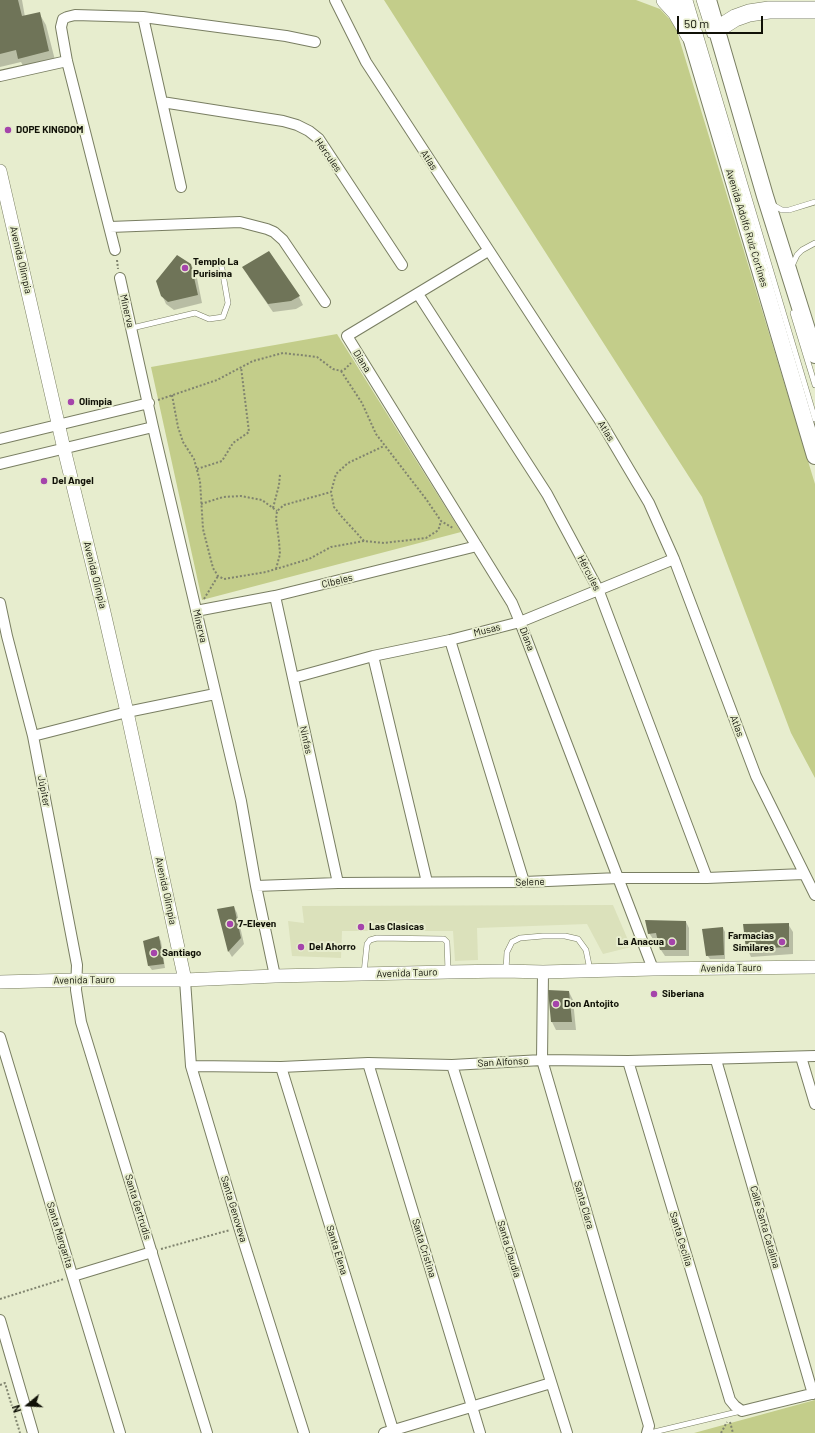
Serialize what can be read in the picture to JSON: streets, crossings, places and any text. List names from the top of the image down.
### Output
{
  "streets": {
    "main road": ["Avenida Adolfo Ruíz Cortines"],
    "street": [
      "Hércules",
      "Atlas",
      "Avenida Olimpia",
      "Minerva",
      "Diana",
      "Cibeles",
      "Musas",
      "Ninfas",
      "Júpiter",
      "Selene",
      "Avenida Tauro",
      "San Alfonso",
      "Santa Clara",
      "Santa Gertrudis",
      "Santa Genoveva",
      "Calle Santa Catalina",
      "Santa Margarita",
      "Santa Cecilia",
      "Santa Cristina",
      "Santa Claudia",
      "Santa Elena"
    ]
  },
  "crossings": [
    ["Hércules", "Diana"],
    ["Hércules", "Musas"],
    ["Hércules", "Selene"],
    ["Atlas", "Musas"],
    ["Atlas", "Selene"],
    ["Avenida Olimpia", "Avenida Tauro"],
    ["Avenida Olimpia", "Santa Genoveva"],
    ["Minerva", "Cibeles"],
    ["Minerva", "Selene"],
    ["Minerva", "Avenida Tauro"],
    ["Diana", "Cibeles"],
    ["Diana", "Musas"],
    ["Diana", "Selene"],
    ["Diana", "Avenida Tauro"],
    ["Cibeles", "Ninfas"],
    ["Musas", "Ninfas"],
    ["Ninfas", "Selene"],
    ["Júpiter", "Avenida Tauro"],
    ["Júpiter", "Santa Gertrudis"],
    ["Avenida Tauro", "Santa Clara"],
    ["Avenida Tauro", "Santa Gertrudis"],
    ["Avenida Tauro", "Santa Genoveva"],
    ["San Alfonso", "Santa Clara"],
    ["San Alfonso", "Santa Genoveva"],
    ["San Alfonso", "Calle Santa Catalina"],
    ["San Alfonso", "Santa Cecilia"],
    ["San Alfonso", "Santa Cristina"],
    ["San Alfonso", "Santa Claudia"],
    ["San Alfonso", "Santa Elena"]
  ],
  "places": [
    "DOPE KINGDOM",
    "Templo La Purisima",
    "Olimpia",
    "Del Angel",
    "7-Eleven",
    "Las Clasicas",
    "La Anacua",
    "Farmacias Similares",
    "Del Ahorro",
    "Santiago",
    "Siberiana",
    "Don Antojito"
  ],
  "scale_bar": "50 m",
  "north": "left"
}
